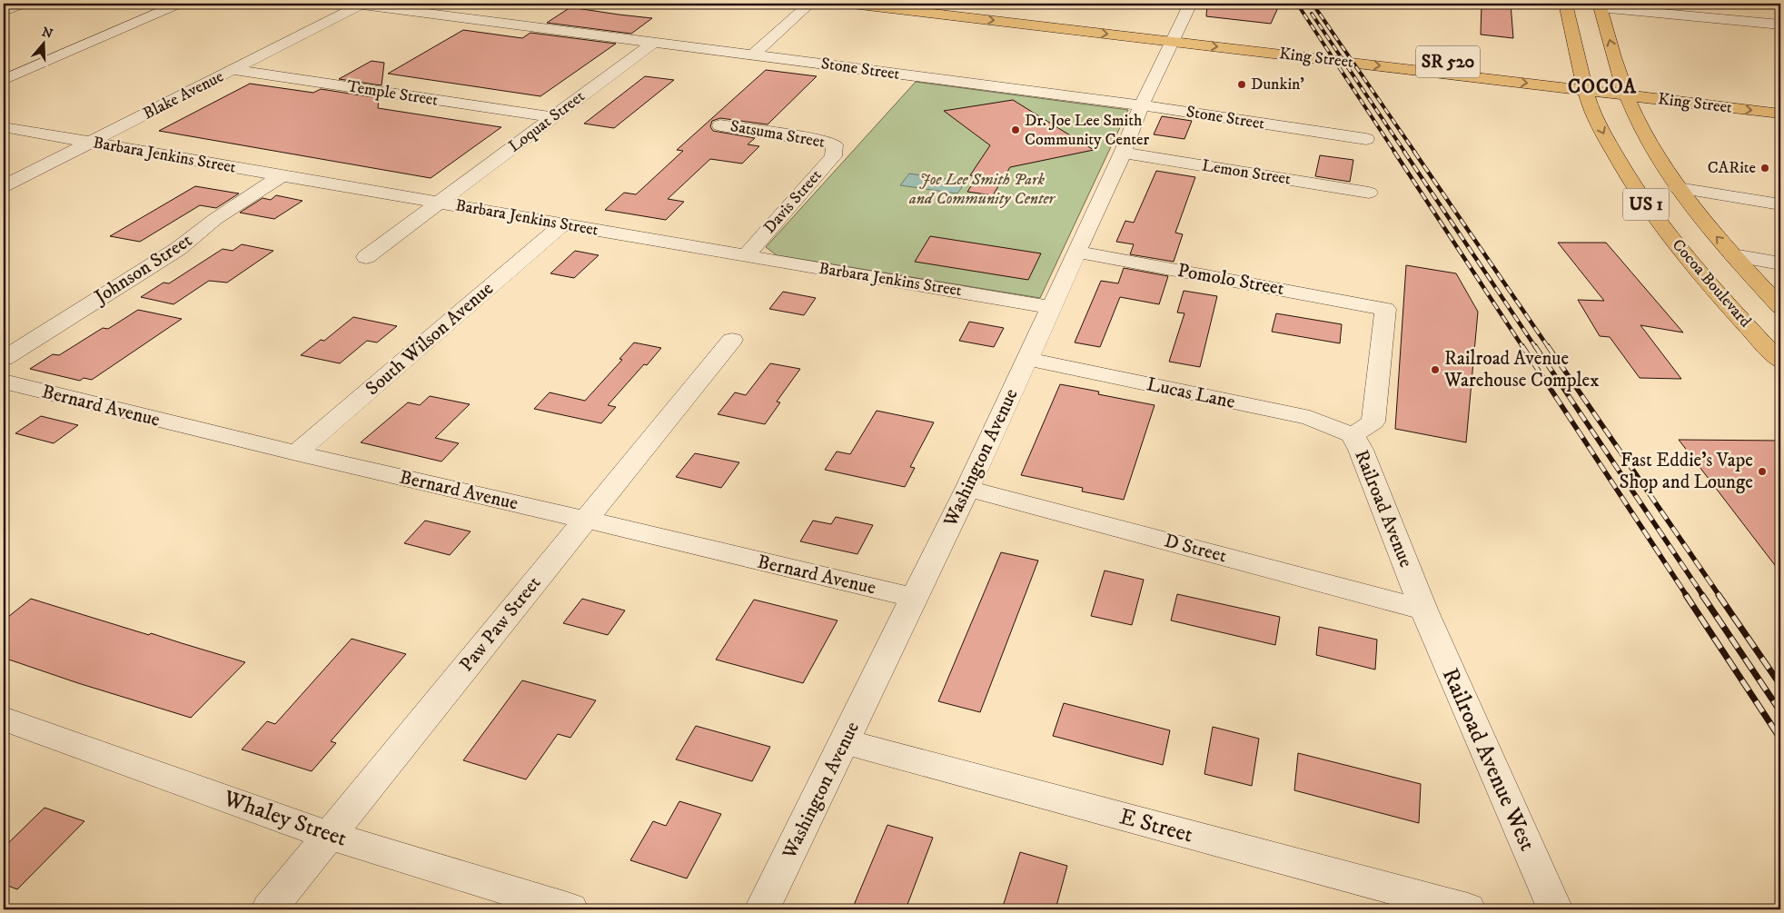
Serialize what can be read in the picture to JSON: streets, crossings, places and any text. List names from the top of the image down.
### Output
{
  "streets": {
    "main road": [
      "King Street",
      "SR 520",
      "US 1",
      "Cocoa Boulevard"
    ],
    "street": [
      "Stone Street",
      "Temple Street",
      "Blake Avenue",
      "Loquat Street",
      "Satsuma Street",
      "Barbara Jenkins Street",
      "Lemon Street",
      "Davis Street",
      "Johnson Street",
      "Pomolo Street",
      "South Wilson Avenue",
      "Lucas Lane",
      "Bernard Avenue",
      "Washington Avenue",
      "Railroad Avenue",
      "D Street",
      "Paw Paw Street",
      "Railroad Avenue West",
      "Whaley Street",
      "E Street"
    ]
  },
  "crossings": [
    ["King Street", "Cocoa Boulevard"],
    ["King Street", "Washington Avenue"],
    ["Stone Street", "Blake Avenue"],
    ["Stone Street", "Loquat Street"],
    ["Stone Street", "Washington Avenue"],
    ["Temple Street", "Blake Avenue"],
    ["Temple Street", "Loquat Street"],
    ["Blake Avenue", "Barbara Jenkins Street"],
    ["Loquat Street", "Barbara Jenkins Street"],
    ["Satsuma Street", "Davis Street"],
    ["Barbara Jenkins Street", "Davis Street"],
    ["Barbara Jenkins Street", "Johnson Street"],
    ["Barbara Jenkins Street", "South Wilson Avenue"],
    ["Barbara Jenkins Street", "Washington Avenue"],
    ["Lemon Street", "Washington Avenue"],
    ["Pomolo Street", "Washington Avenue"],
    ["Pomolo Street", "Railroad Avenue"],
    ["South Wilson Avenue", "Bernard Avenue"],
    ["Lucas Lane", "Washington Avenue"],
    ["Lucas Lane", "Railroad Avenue"],
    ["Bernard Avenue", "Washington Avenue"],
    ["Bernard Avenue", "Paw Paw Street"],
    ["Washington Avenue", "D Street"],
    ["Washington Avenue", "E Street"],
    ["Railroad Avenue", "D Street"],
    ["Railroad Avenue", "Railroad Avenue West"],
    ["D Street", "Railroad Avenue West"],
    ["Paw Paw Street", "Whaley Street"]
  ],
  "districts": ["COCOA"],
  "parks": ["Joe Lee Smith Park and Community Center"],
  "places": [
    "Dunkin'",
    "Dr. Joe Lee Smith Community Center",
    "CARite",
    "Railroad Avenue Warehouse Complex",
    "Fast Eddie's Vape Shop and Lounge"
  ],
  "north": "top"
}
